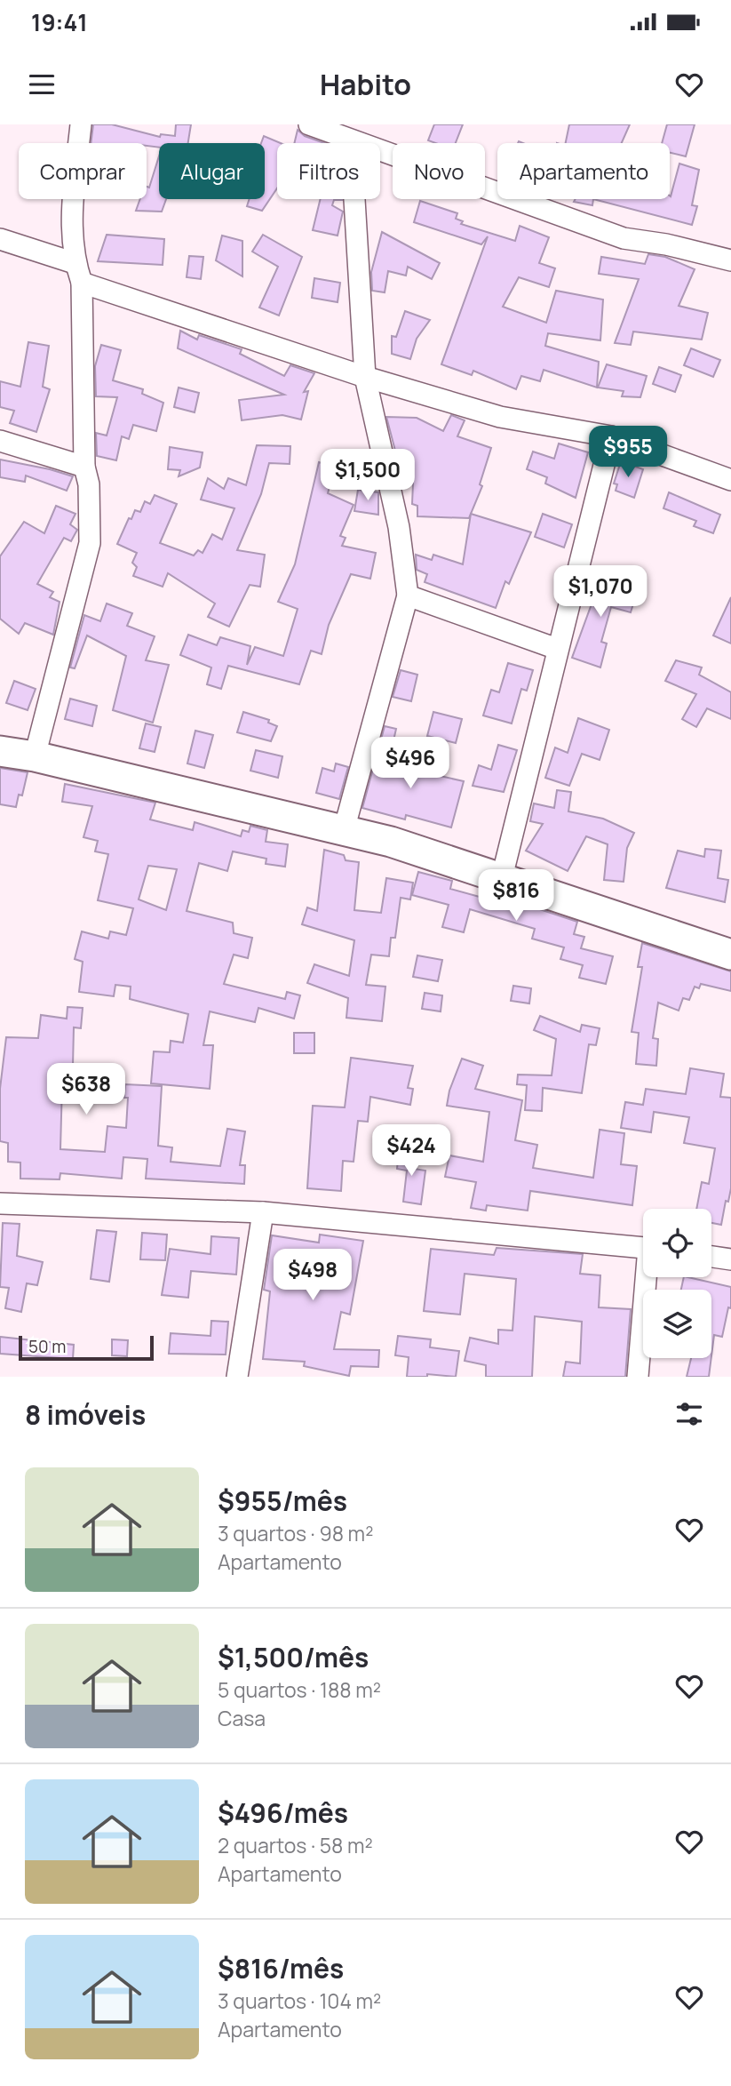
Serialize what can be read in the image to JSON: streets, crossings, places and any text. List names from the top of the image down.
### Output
{
  "scale_bar": "50 m",
  "page": {
    "status": "19:41",
    "header": "Habito",
    "chip": [
      "Comprar",
      "Alugar",
      "Filtros",
      "Novo",
      "Apartamento"
    ],
    "price": [
      "$955",
      "$1,500",
      "$1,070",
      "$496",
      "$816",
      "$638",
      "$424",
      "$498"
    ],
    "scale": "50 m",
    "heading": "8 imóveis",
    "list": [
      {
        "name": "$955/mês",
        "note": "3 quartos · 98 m² · Apartamento"
      },
      {
        "name": "$1,500/mês",
        "note": "5 quartos · 188 m² · Casa"
      },
      {
        "name": "$496/mês",
        "note": "2 quartos · 58 m² · Apartamento"
      },
      {
        "name": "$816/mês",
        "note": "3 quartos · 104 m² · Apartamento"
      }
    ]
  }
}
